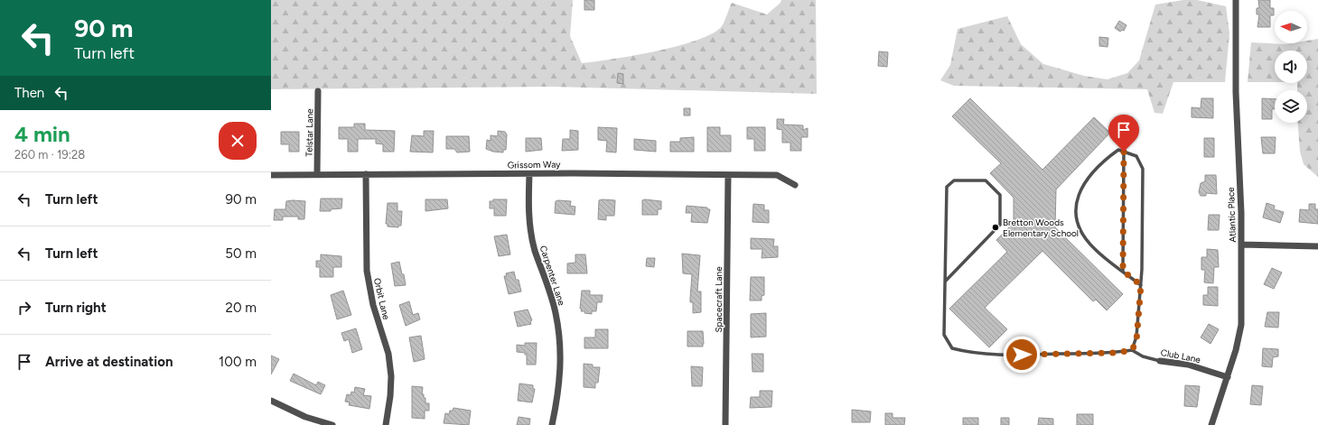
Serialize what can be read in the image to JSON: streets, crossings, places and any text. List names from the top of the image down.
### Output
{
  "streets": {
    "street": [
      "Telstar Lane",
      "Grissom Way",
      "Atlantic Place",
      "Carpenter Lane",
      "Orbit Lane",
      "Spacecraft Lane",
      "Club Lane"
    ]
  },
  "crossings": [
    ["Telstar Lane", "Grissom Way"],
    ["Grissom Way", "Carpenter Lane"],
    ["Grissom Way", "Orbit Lane"],
    ["Grissom Way", "Spacecraft Lane"],
    ["Atlantic Place", "Club Lane"]
  ],
  "places": ["Bretton Woods Elementary School"],
  "north": "left",
  "page": {
    "turn": ["90 m", "Turn left"],
    "then": "Then",
    "heading": ["4 min", "260 m · 19:28"],
    "list": [
      {
        "name": "Turn left",
        "value": "90 m"
      },
      {
        "name": "Turn left",
        "value": "50 m"
      },
      {
        "name": "Turn right",
        "value": "20 m"
      },
      {
        "name": "Arrive at destination",
        "value": "100 m"
      }
    ]
  }
}
